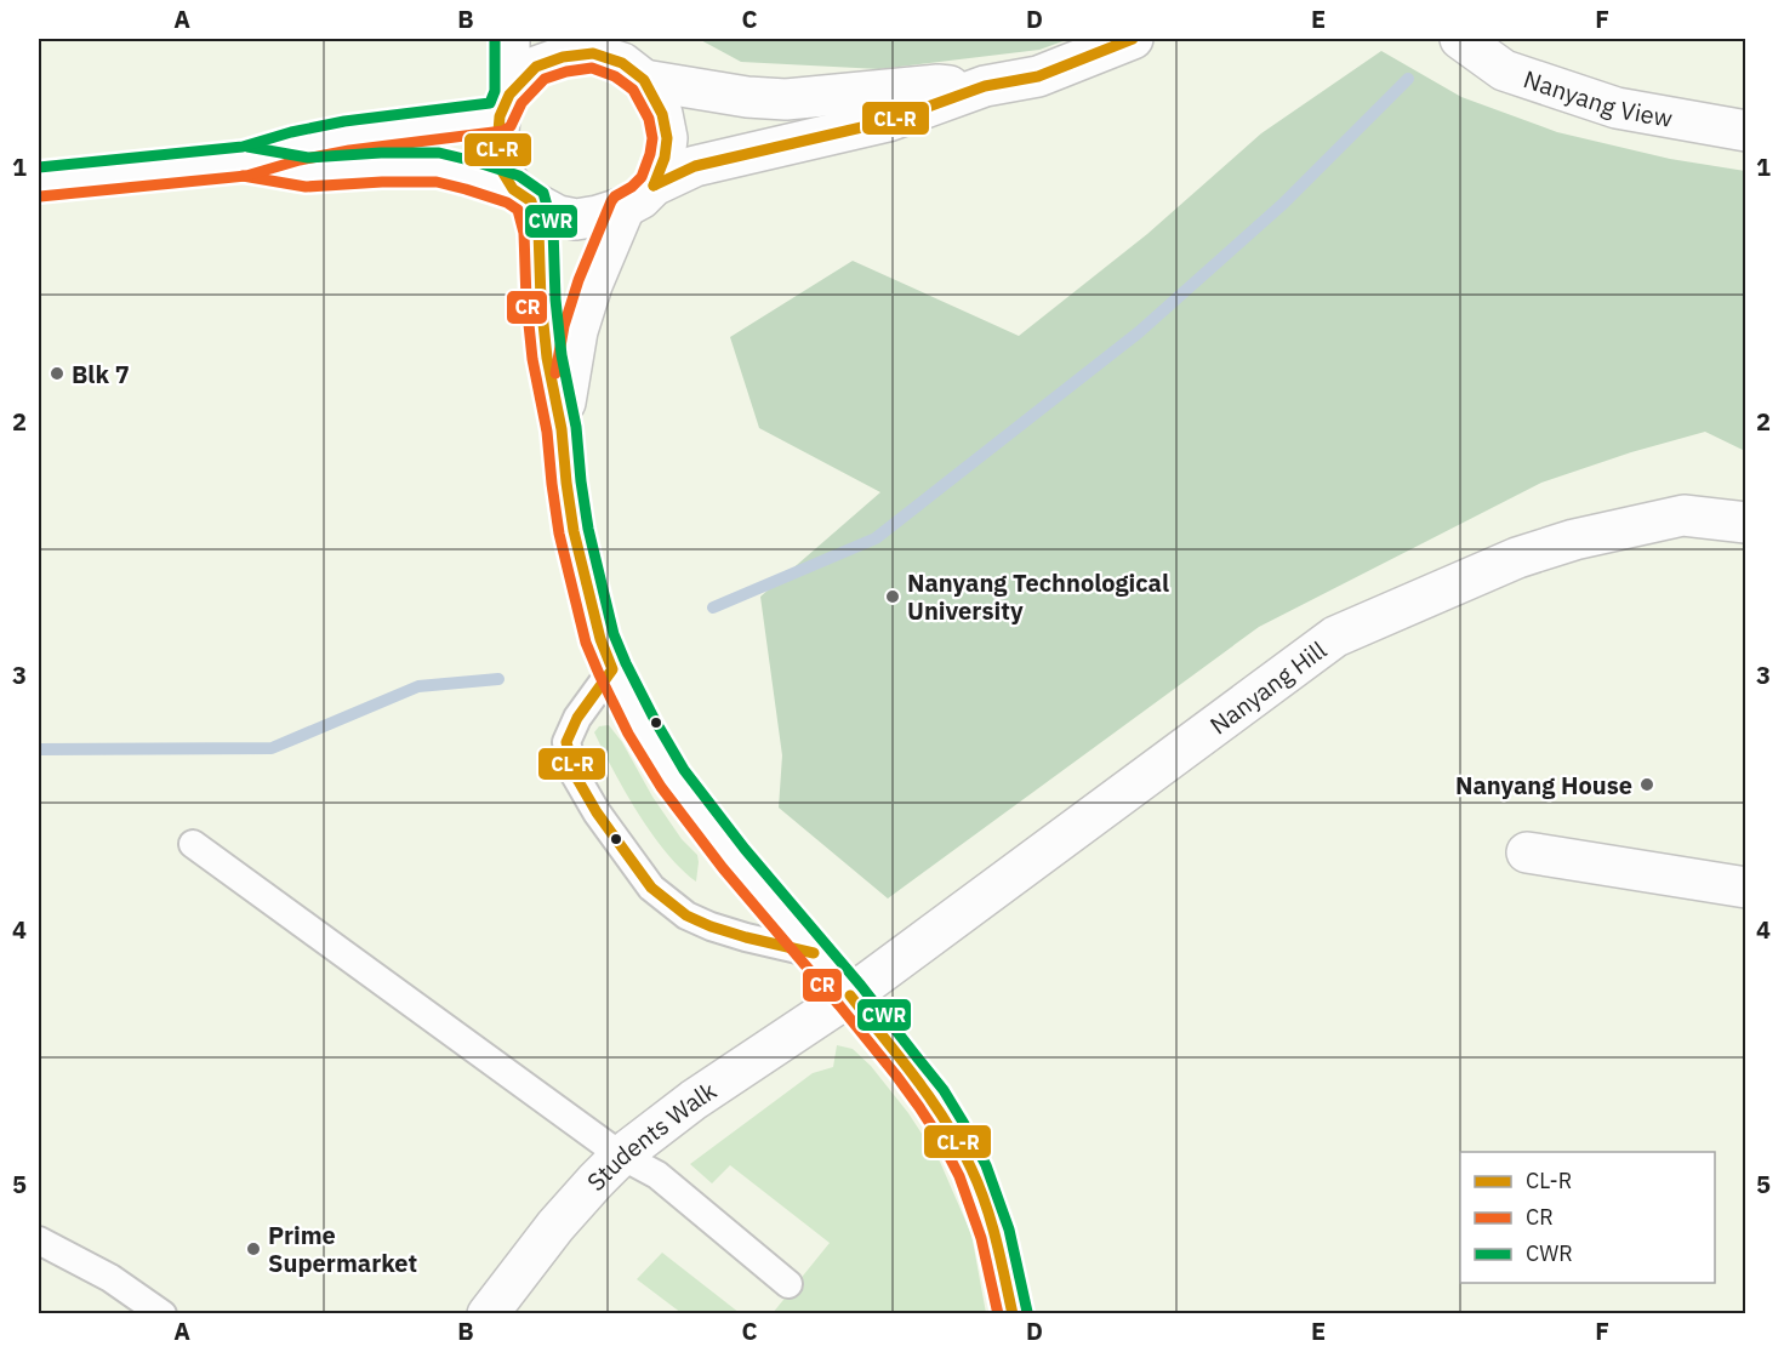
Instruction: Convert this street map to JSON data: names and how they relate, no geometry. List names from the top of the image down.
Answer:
{
  "streets": {
    "street": ["Nanyang View", "Nanyang Hill", "Students Walk"]
  },
  "crossings": [
    ["Nanyang Hill", "Students Walk"]
  ],
  "places": [
    "Blk 7",
    "Nanyang Technological University",
    "Nanyang House",
    "Prime Supermarket"
  ],
  "lines": ["transit line CL-R", "transit line CWR", "transit line CR"],
  "legend": ["CL-R", "CR", "CWR"],
  "grid": {
    "columns": [
      "A",
      "B",
      "C",
      "D",
      "E",
      "F"
    ],
    "rows": [
      "1",
      "2",
      "3",
      "4",
      "5"
    ]
  }
}
